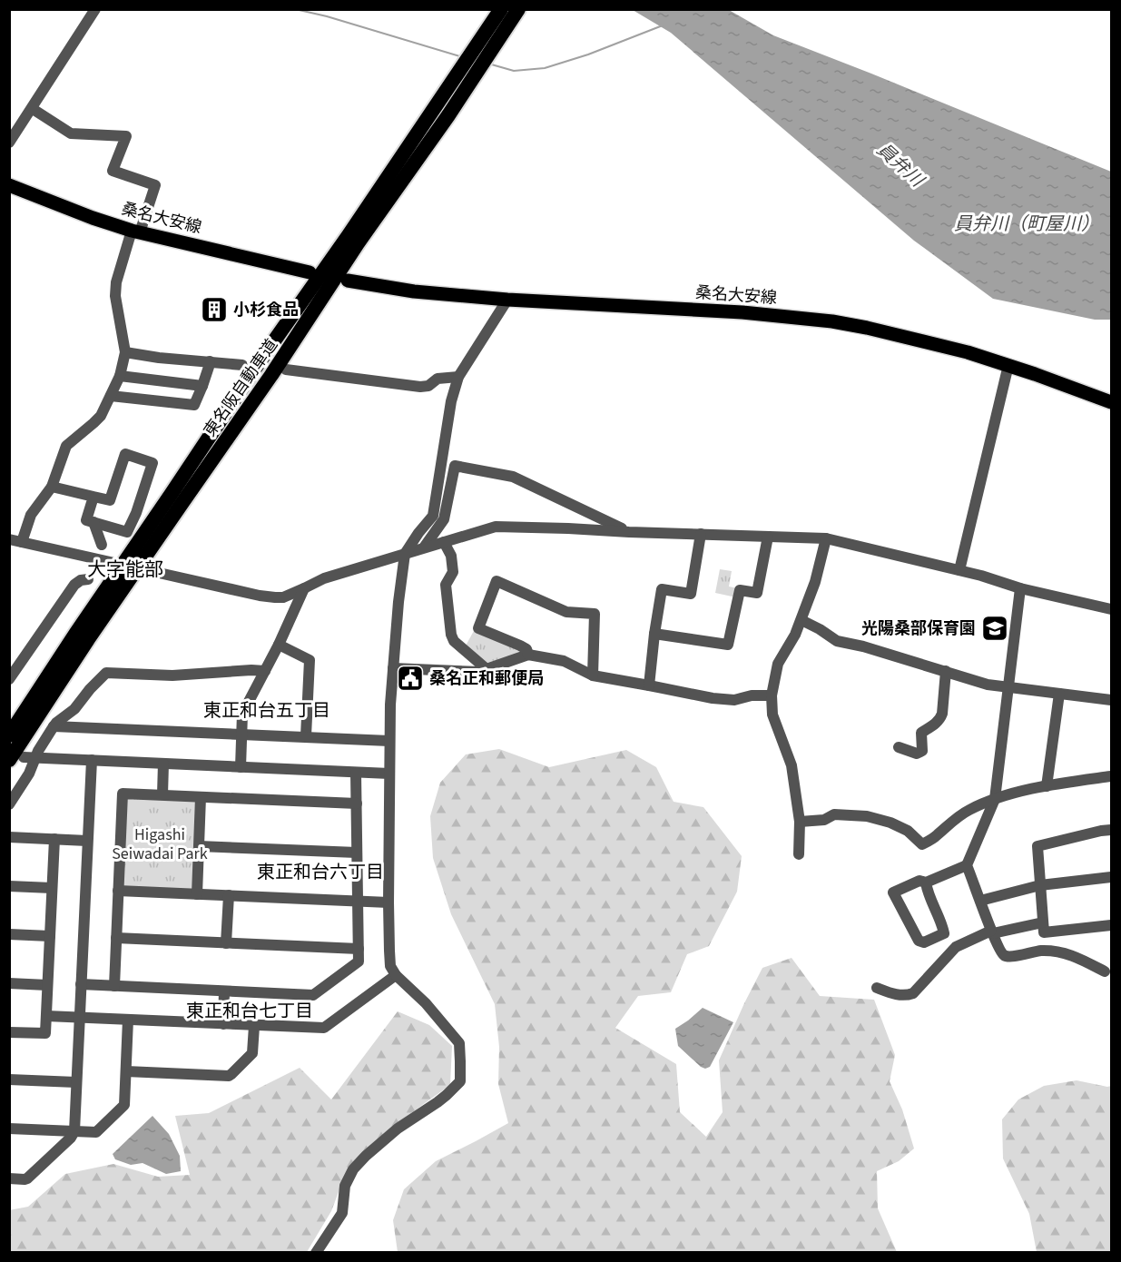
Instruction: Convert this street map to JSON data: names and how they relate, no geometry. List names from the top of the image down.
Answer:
{
  "streets": {
    "highway": ["東名阪自動車道"],
    "main road": ["桑名大安線"]
  },
  "districts": [
    "大字能部",
    "東正和台五丁目",
    "東正和台六丁目",
    "東正和台七丁目"
  ],
  "water": ["員弁川", "員弁川（町屋川）"],
  "parks": ["Higashi Seiwadai Park"],
  "places": {
    "building": ["小杉食品"],
    "school or university": ["光陽桑部保育園"],
    "public building": ["桑名正和郵便局"]
  }
}
